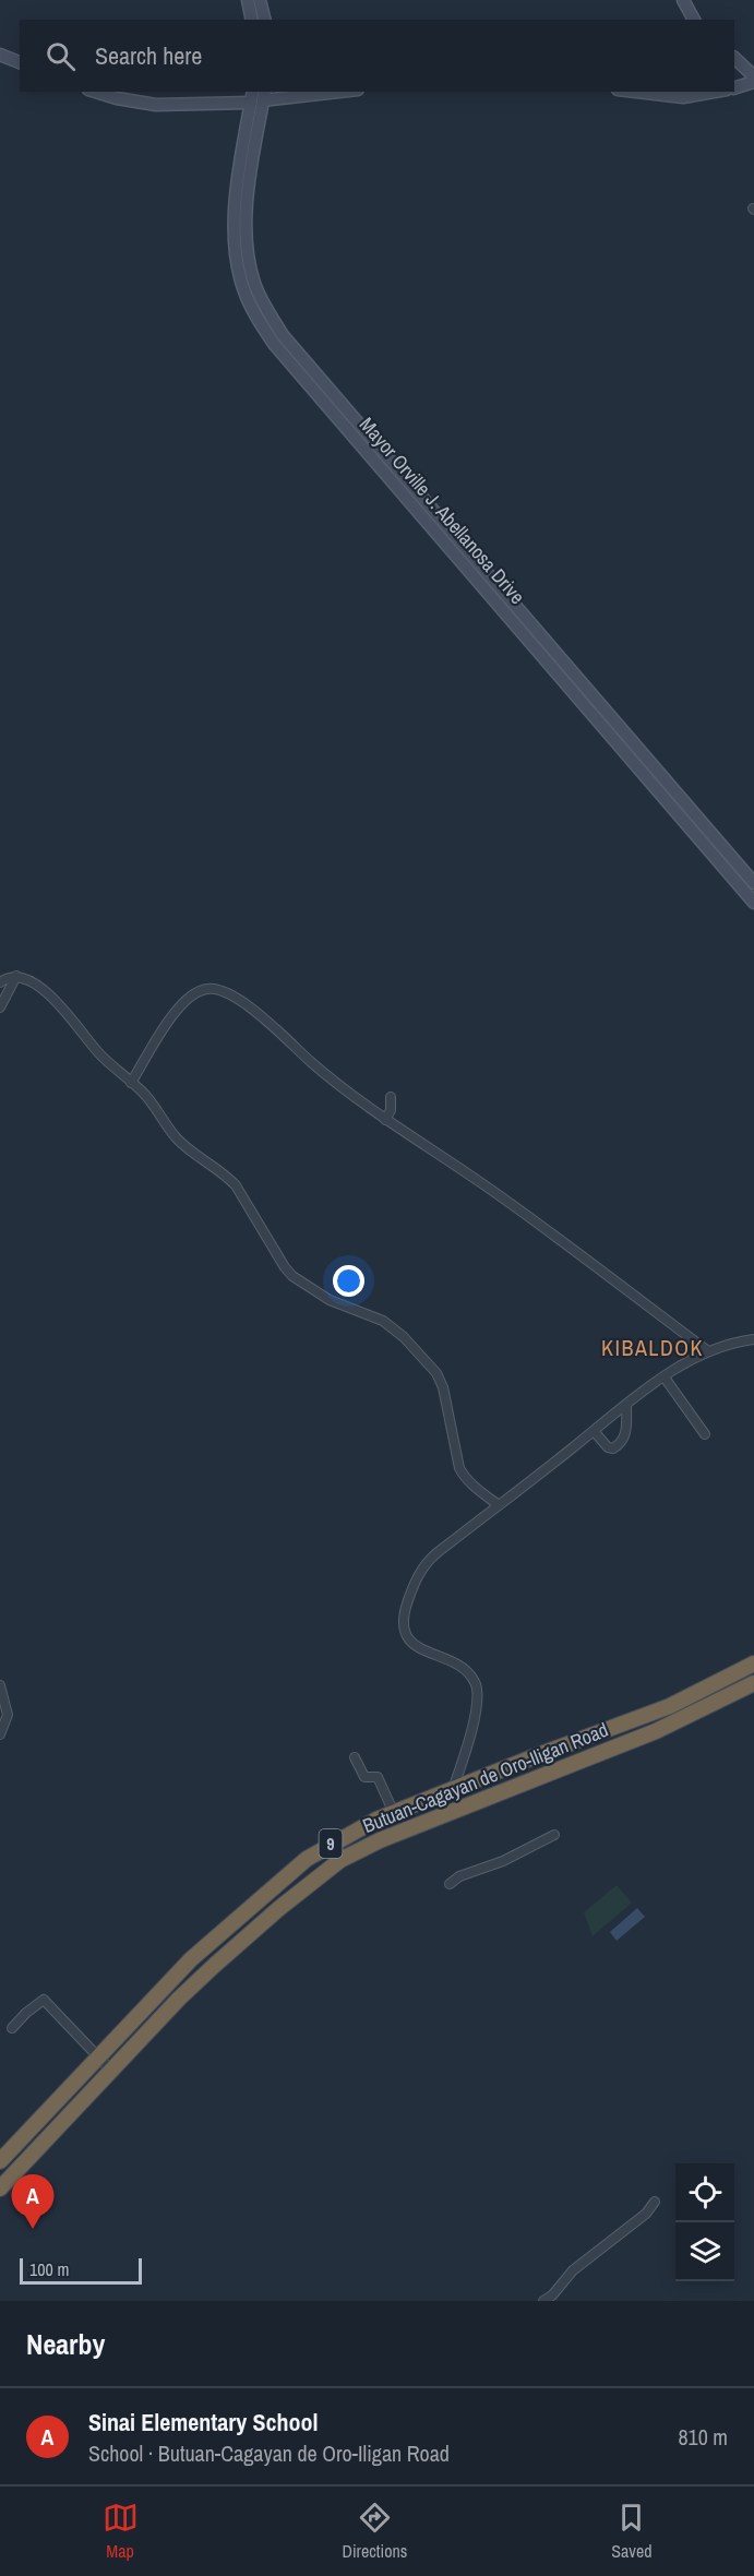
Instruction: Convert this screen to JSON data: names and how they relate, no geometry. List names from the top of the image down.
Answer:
{
  "streets": {
    "highway": ["Butuan-Cagayan de Oro-Iligan Road", "9"],
    "main road": ["Mayor Orville J. Abellanosa Drive"]
  },
  "districts": ["KIBALDOK"],
  "scale_bar": "100 m",
  "page": {
    "search": "Search here",
    "pins": "A",
    "scale": "100 m",
    "heading": "Nearby",
    "list": [
      {
        "mark": "A",
        "name": "Sinai Elementary School",
        "note": "School · Butuan-Cagayan de Oro-Iligan Road",
        "value": "810 m"
      }
    ],
    "nav": ["Map", "Directions", "Saved"]
  }
}
